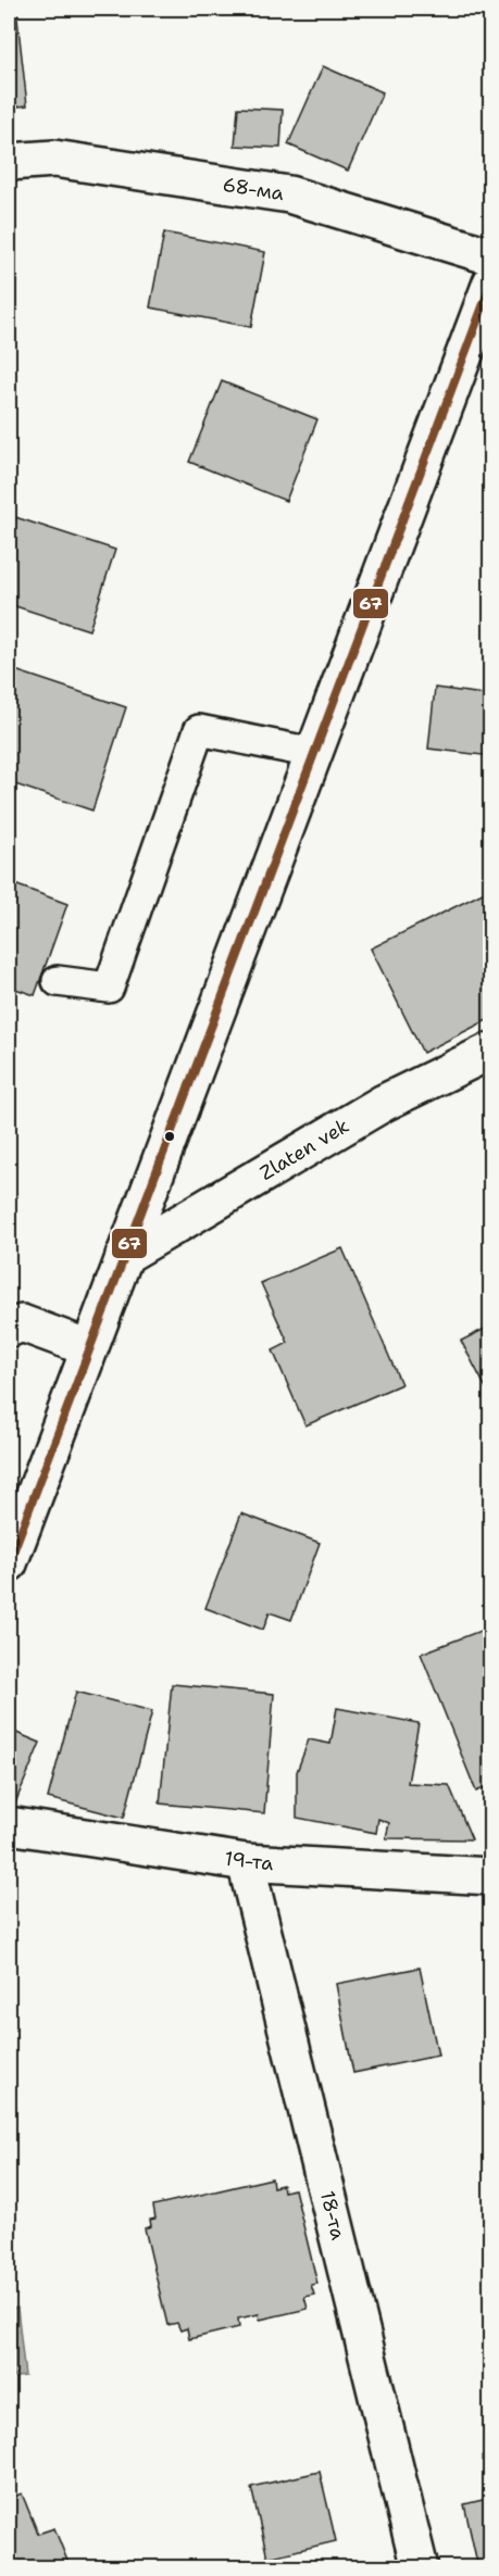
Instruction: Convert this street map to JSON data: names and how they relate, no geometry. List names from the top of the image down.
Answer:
{
  "streets": {
    "street": [
      "68-ма",
      "Zlaten vek",
      "19-та",
      "18-та"
    ]
  },
  "crossings": [
    ["19-та", "18-та"]
  ],
  "lines": ["transit line 67"]
}
